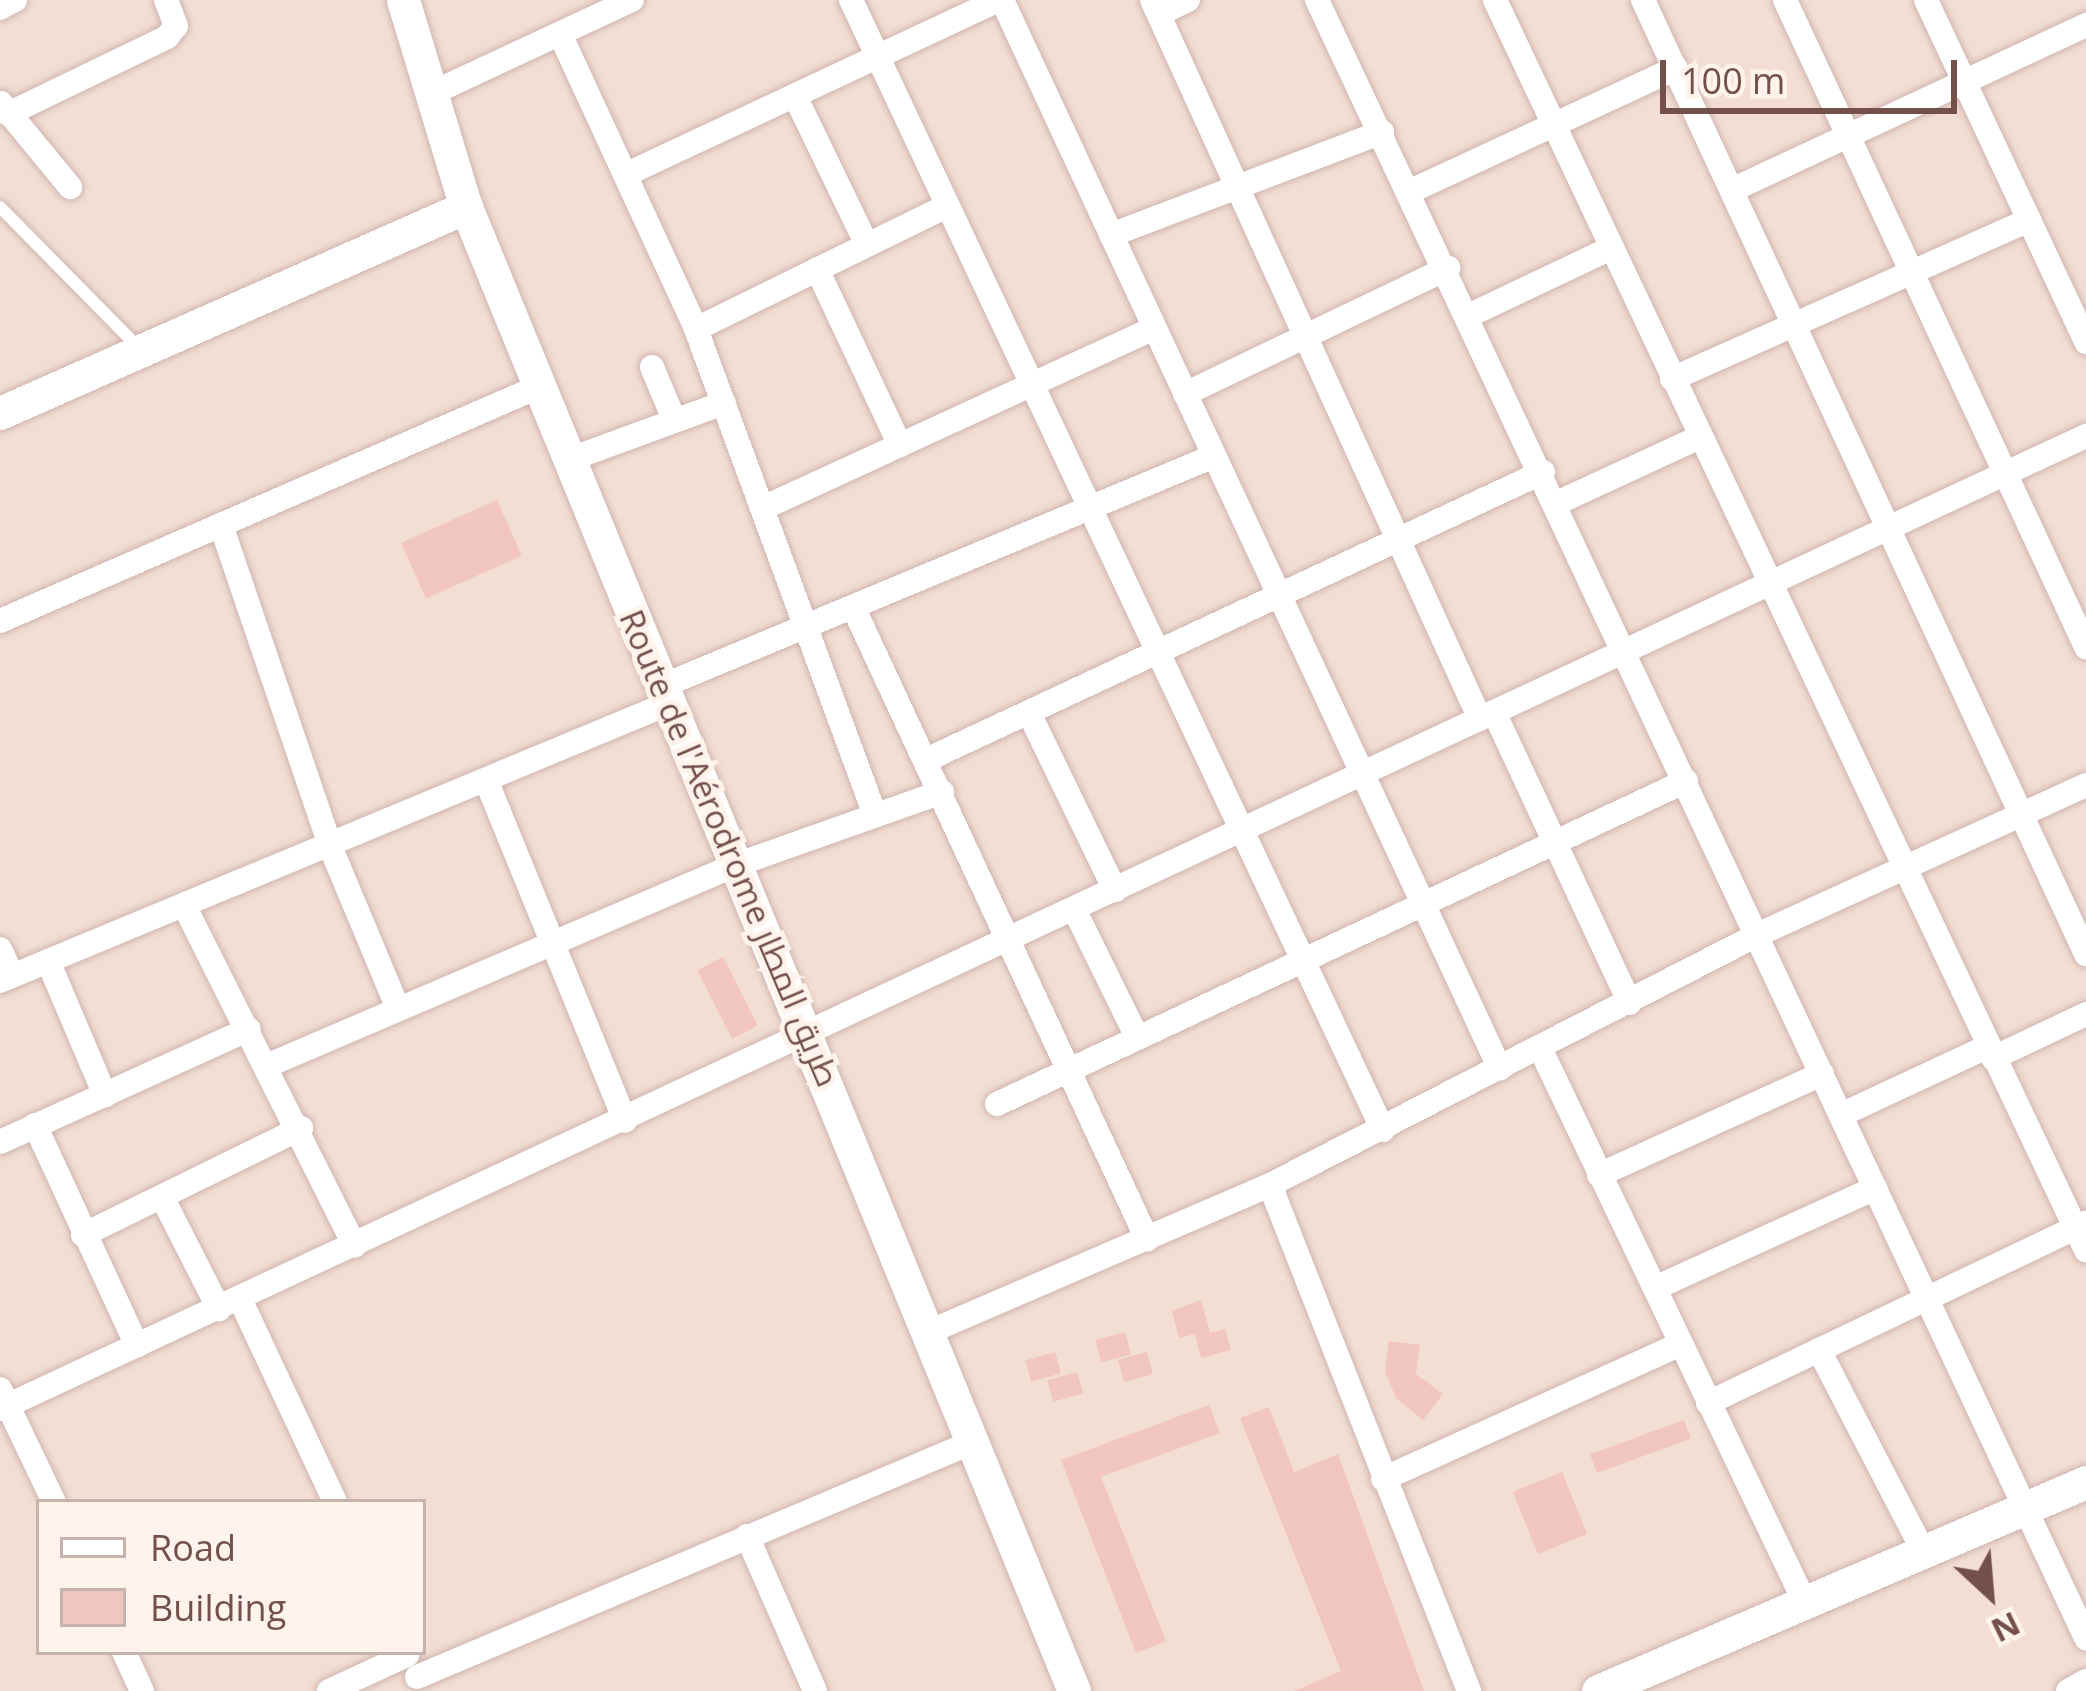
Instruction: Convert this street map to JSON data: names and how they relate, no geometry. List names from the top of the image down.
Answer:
{
  "streets": {
    "street": ["Route de l'Aérodrome طريق المطار"]
  },
  "legend": ["Road", "Building"],
  "scale_bar": "100 m",
  "north": "bottom right"
}
